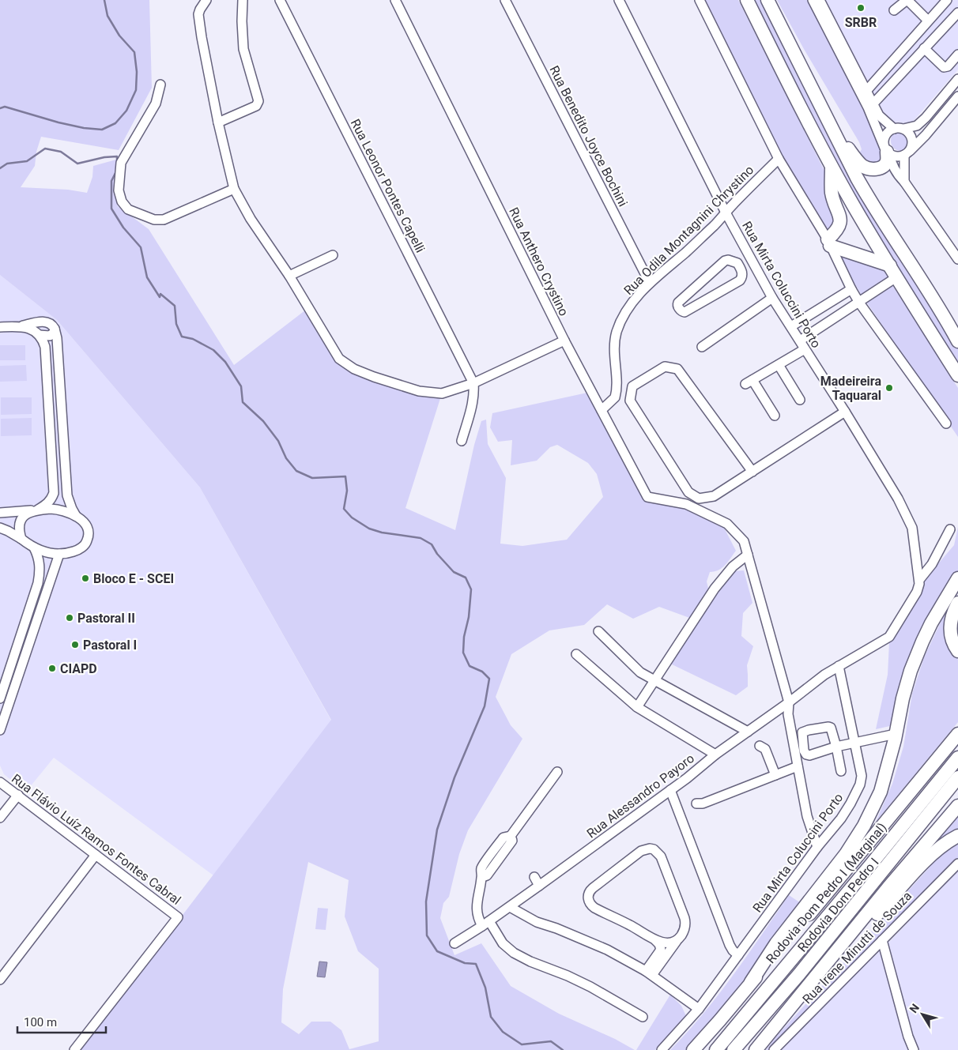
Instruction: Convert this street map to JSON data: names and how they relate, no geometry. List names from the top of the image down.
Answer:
{
  "streets": {
    "highway": ["Rodovia Dom Pedro I (Marginal)", "Rodovia Dom Pedro I"],
    "street": [
      "Rua Benedito Joyce Bochini",
      "Rua Leonor Pontes Capelli",
      "Rua Odila Montagnini Chrystino",
      "Rua Anthero Crystino",
      "Rua Mirta Coluccini Porto",
      "Rua Alessandro Payoro",
      "Rua Flávio Luíz Ramos Fontes Cabral",
      "Rua Irene Minutti de Souza"
    ]
  },
  "crossings": [
    ["Rua Benedito Joyce Bochini", "Rua Odila Montagnini Chrystino"],
    ["Rua Odila Montagnini Chrystino", "Rua Anthero Crystino"],
    ["Rua Odila Montagnini Chrystino", "Rua Mirta Coluccini Porto"],
    ["Rua Mirta Coluccini Porto", "Rua Alessandro Payoro"]
  ],
  "places": [
    "SRBR",
    "Madeireira Taquaral",
    "Bloco E - SCEI",
    "Pastoral II",
    "Pastoral I",
    "CIAPD"
  ],
  "scale_bar": "100 m",
  "north": "top left"
}
